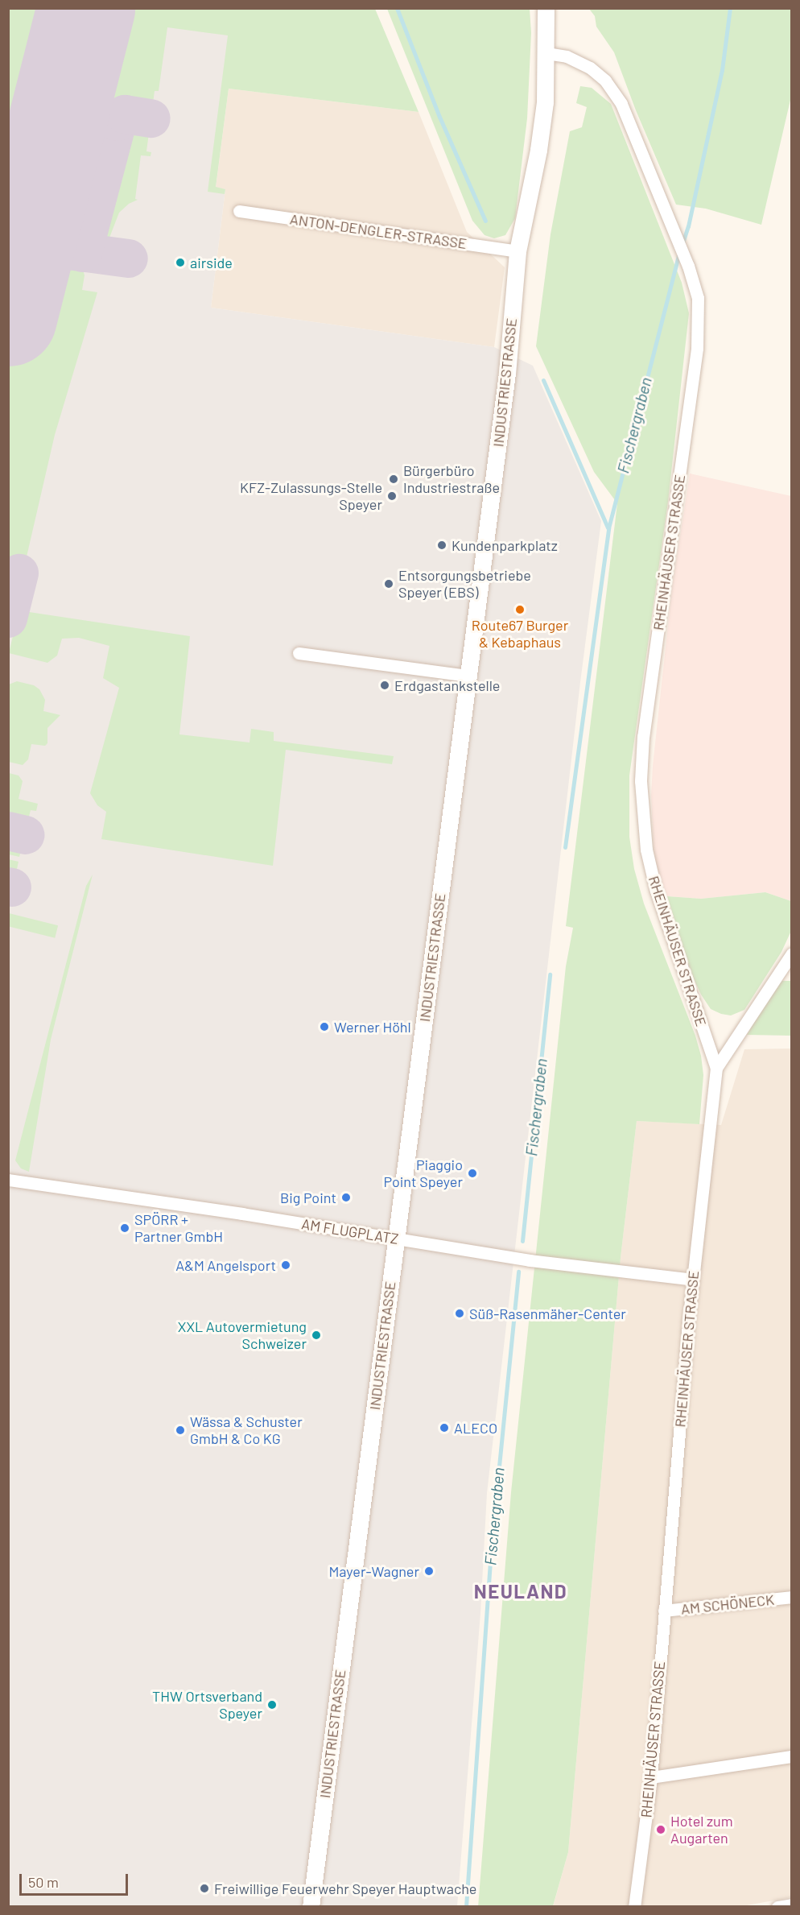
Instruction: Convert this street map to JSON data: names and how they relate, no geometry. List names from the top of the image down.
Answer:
{
  "streets": {
    "street": [
      "ANTON-DENGLER-STRASSE",
      "INDUSTRIESTRASSE",
      "RHEINHÄUSER STRASSE",
      "AM FLUGPLATZ",
      "AM SCHÖNECK"
    ]
  },
  "crossings": [
    ["ANTON-DENGLER-STRASSE", "INDUSTRIESTRASSE"],
    ["INDUSTRIESTRASSE", "RHEINHÄUSER STRASSE"],
    ["INDUSTRIESTRASSE", "AM FLUGPLATZ"],
    ["RHEINHÄUSER STRASSE", "AM FLUGPLATZ"],
    ["RHEINHÄUSER STRASSE", "AM SCHÖNECK"]
  ],
  "districts": ["NEULAND"],
  "water": ["Fischergraben"],
  "places": [
    "airside",
    "Bürgerbüro Industriestraße",
    "KFZ-Zulassungs-Stelle Speyer",
    "Kundenparkplatz",
    "Entsorgungsbetriebe Speyer (EBS)",
    "Route67 Burger & Kebaphaus",
    "Erdgastankstelle",
    "Werner Höhl",
    "Piaggio Point Speyer",
    "Big Point",
    "SPÖRR + Partner GmbH",
    "A&M Angelsport",
    "Süß-Rasenmäher-Center",
    "XXL Autovermietung Schweizer",
    "ALECO",
    "Wässa & Schuster GmbH & Co KG",
    "Mayer-Wagner",
    "THW Ortsverband Speyer",
    "Hotel zum Augarten",
    "Freiwillige Feuerwehr Speyer Hauptwache"
  ],
  "scale_bar": "50 m"
}
